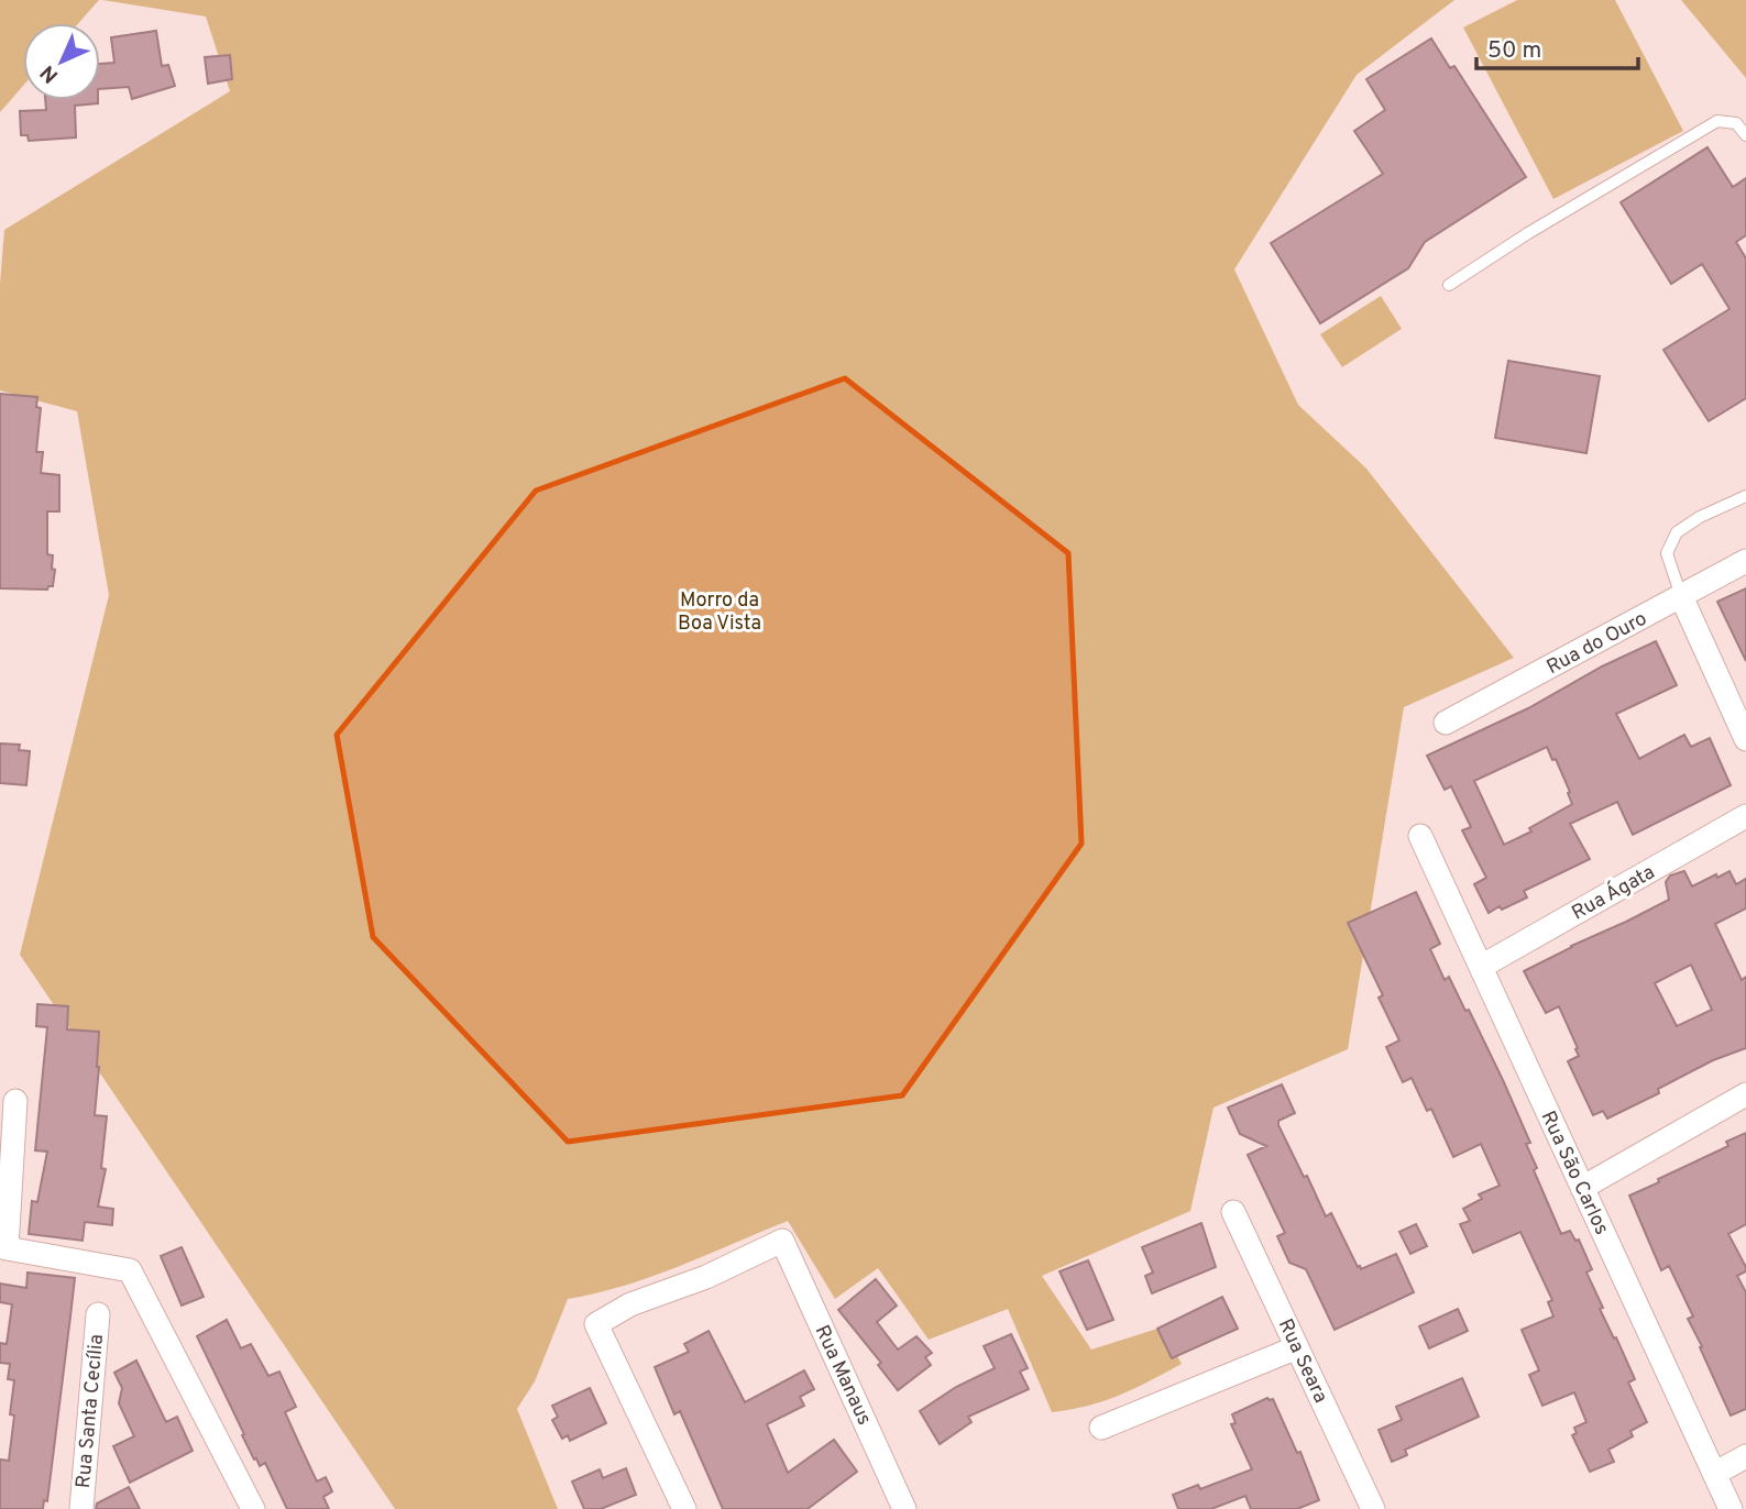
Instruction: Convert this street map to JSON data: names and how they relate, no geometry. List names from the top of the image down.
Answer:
{
  "streets": {
    "street": [
      "Rua do Ouro",
      "Rua Ágata",
      "Rua São Carlos",
      "Rua Seara",
      "Rua Manaus",
      "Rua Santa Cecília"
    ]
  },
  "crossings": [
    ["Rua Ágata", "Rua São Carlos"]
  ],
  "parks": ["Morro da Boa Vista"],
  "scale_bar": "50 m",
  "north": "bottom left"
}
